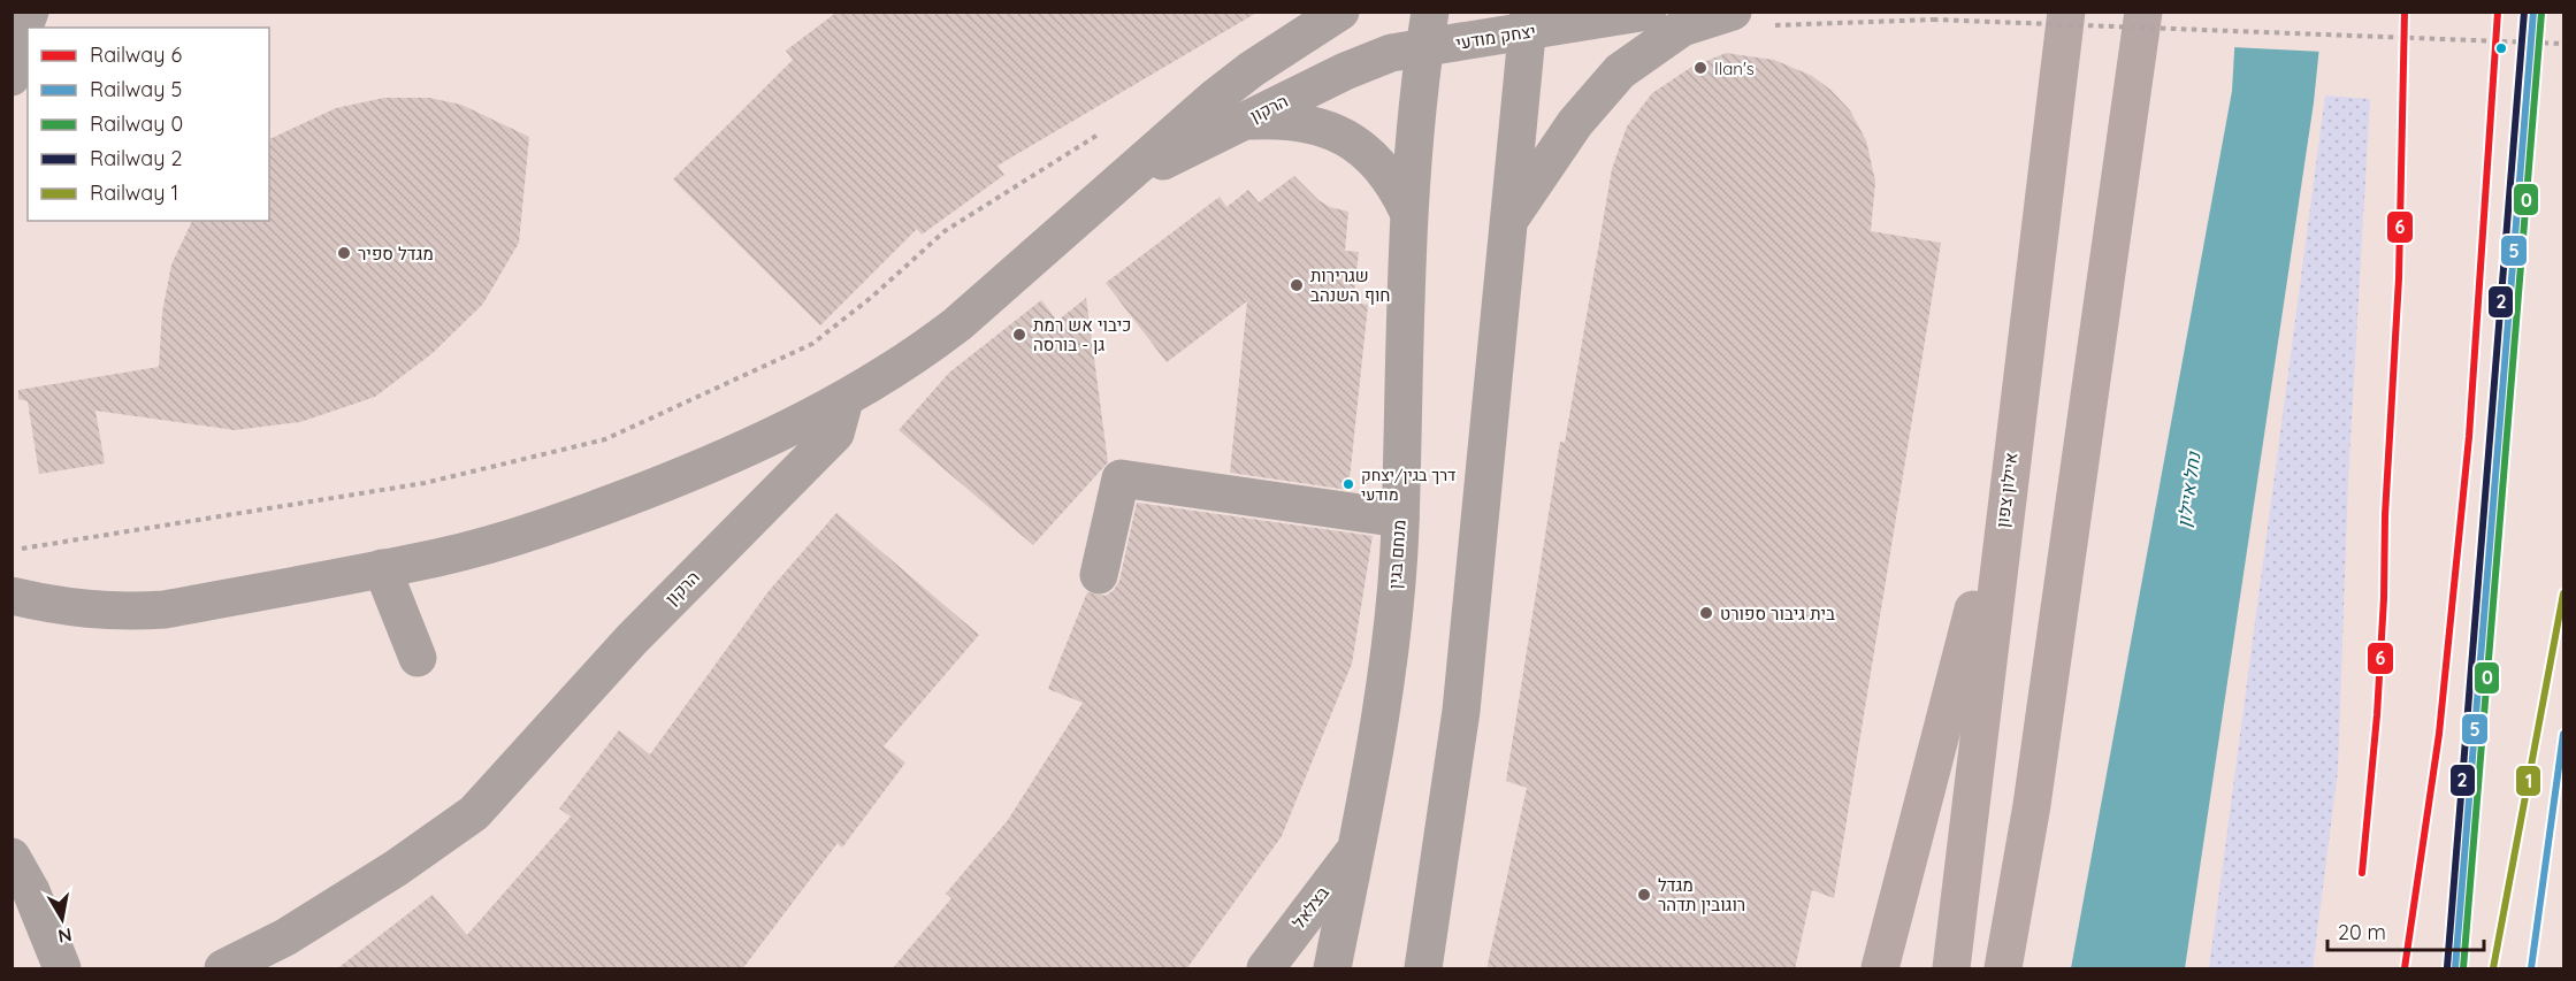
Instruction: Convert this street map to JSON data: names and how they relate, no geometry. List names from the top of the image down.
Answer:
{
  "streets": {
    "highway": ["איילון צפון"],
    "street": [
      "יצחק מודעי",
      "הרקון",
      "מנחם בגין",
      "בצלאל"
    ]
  },
  "crossings": [
    ["יצחק מודעי", "הרקון"],
    ["יצחק מודעי", "מנחם בגין"],
    ["הרקון", "מנחם בגין"],
    ["מנחם בגין", "בצלאל"]
  ],
  "water": ["נחל איילון"],
  "places": [
    "Ilan's",
    "מגדל ספיר",
    "שגרירות חוף השנהב",
    "כיבוי אש רמת גן - בורסה",
    "דרך בגין/יצחק מודעי",
    "בית גיבור ספורט",
    "מגדל רוגובין תדהר"
  ],
  "lines": [
    "rail line 6",
    "rail line 5",
    "rail line 2",
    "rail line 0",
    "rail line 1"
  ],
  "legend": [
    "Railway 6",
    "Railway 5",
    "Railway 0",
    "Railway 2",
    "Railway 1"
  ],
  "scale_bar": "20 m",
  "north": "bottom"
}
